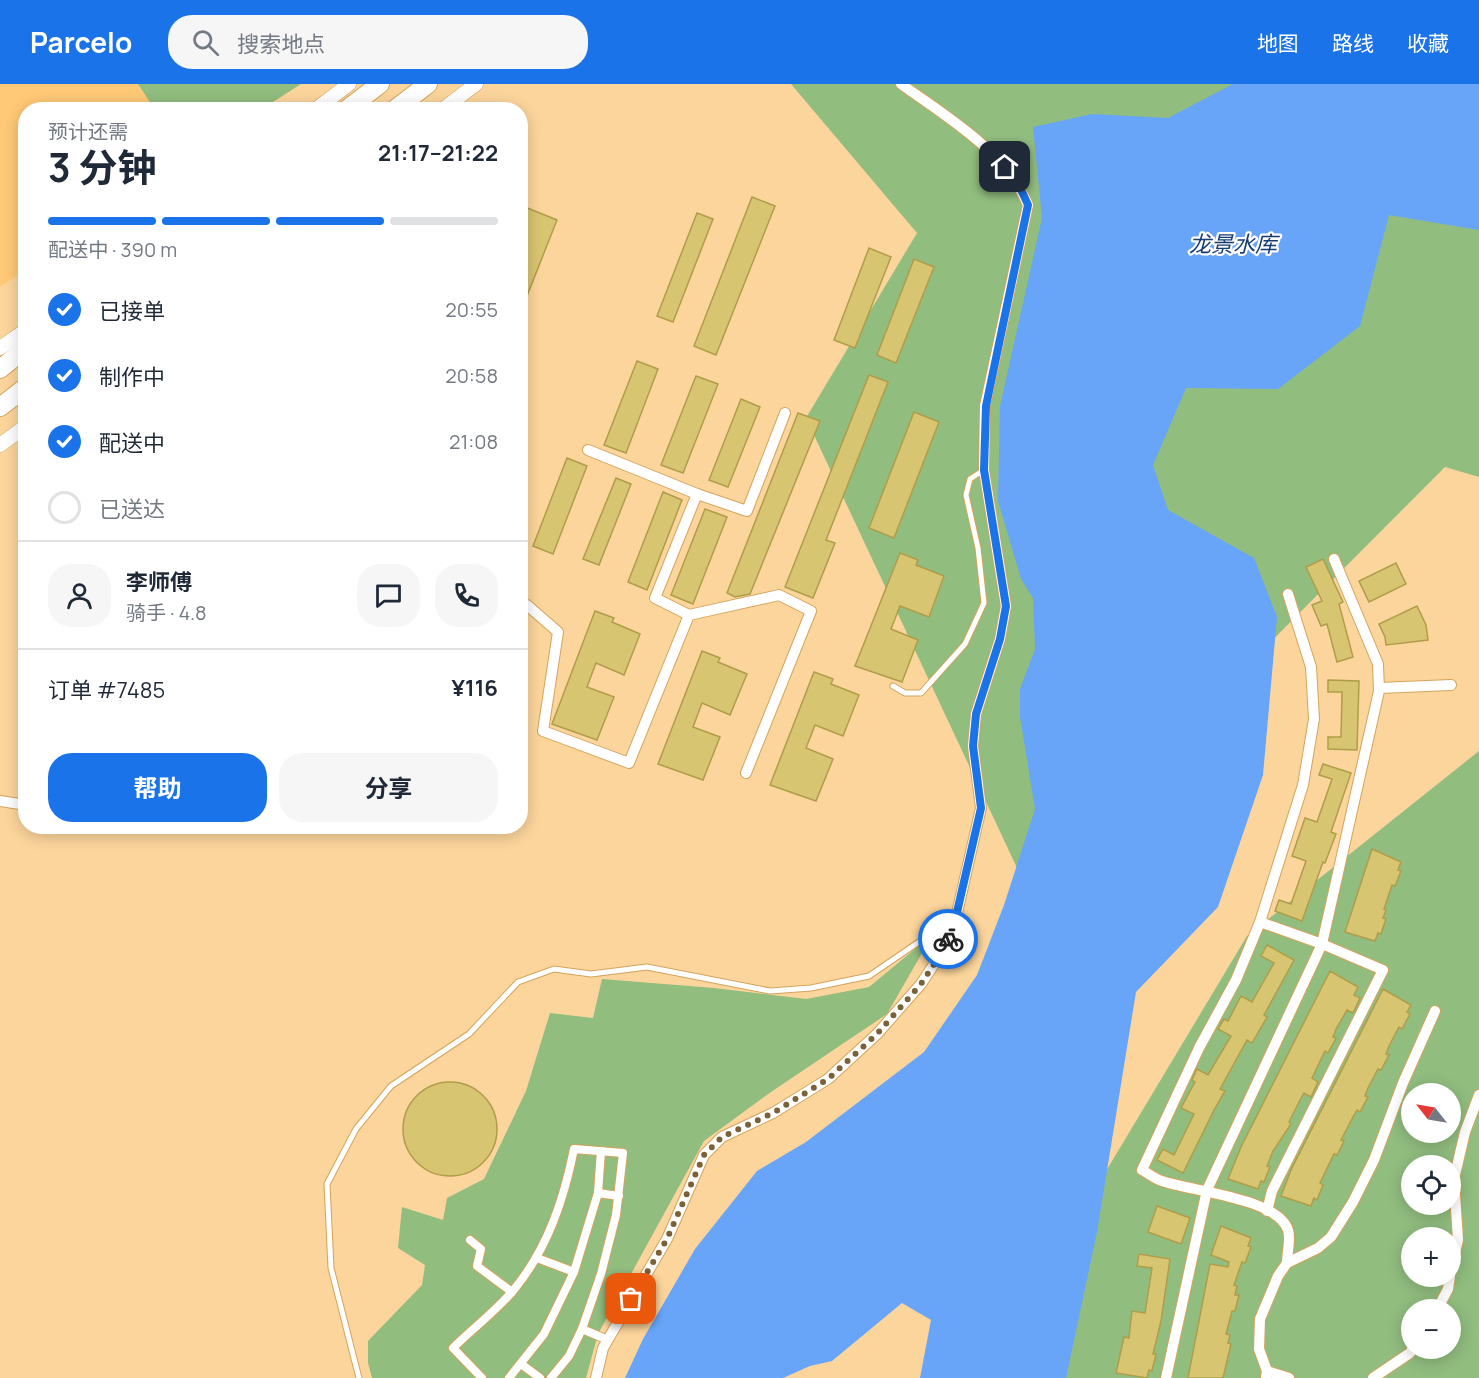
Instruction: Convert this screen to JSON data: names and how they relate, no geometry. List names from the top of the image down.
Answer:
{
  "water": ["龙景水库"],
  "north": "top left",
  "page": {
    "header": "Parcelo",
    "search": "搜索地点",
    "nav": ["地图", "路线", "收藏"],
    "heading": ["3 分钟", "预计还需", "21:17–21:22"],
    "panel": [
      "李师傅",
      "骑手 · 4.8",
      "订单 #7485",
      "¥116"
    ],
    "bar": "配送中 · 390 m",
    "list": [
      ["已接单", "20:55"],
      ["制作中", "20:58"],
      ["配送中", "21:08"],
      "已送达"
    ],
    "buttons": ["帮助", "分享"],
    "map_buttons": ["+", "−"]
  }
}
